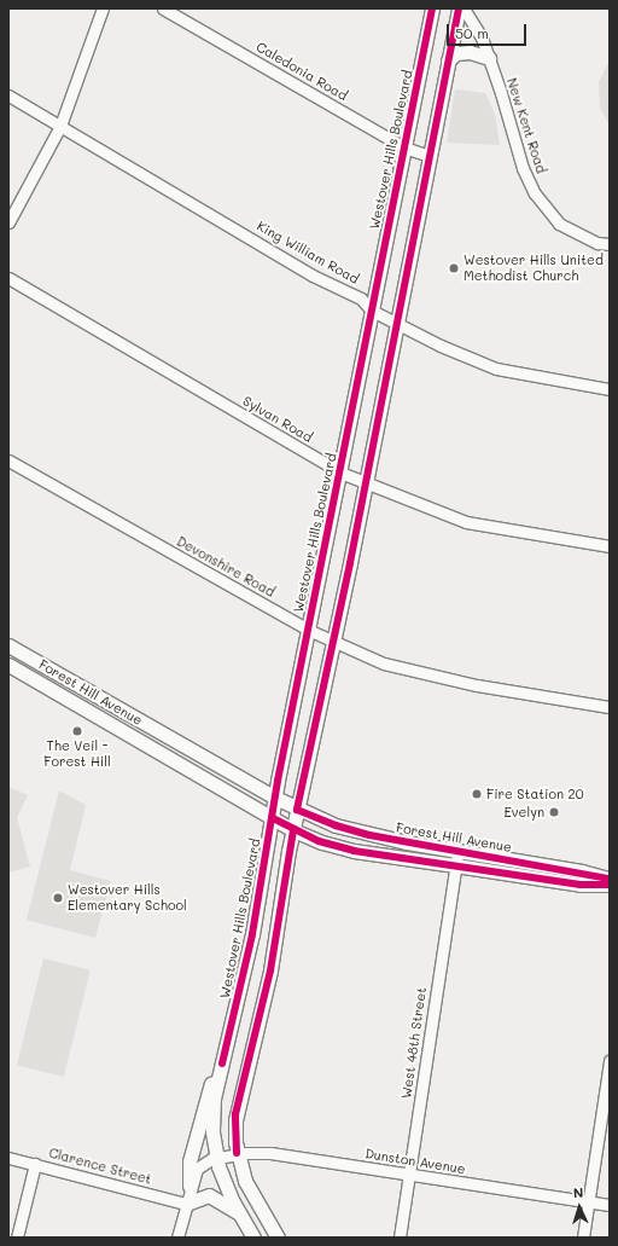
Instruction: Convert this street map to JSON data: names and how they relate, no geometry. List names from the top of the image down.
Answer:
{
  "streets": {
    "main road": ["Westover Hills Boulevard", "Forest Hill Avenue"],
    "street": [
      "Caledonia Road",
      "New Kent Road",
      "King William Road",
      "Sylvan Road",
      "Devonshire Road",
      "West 48th Street",
      "Dunston Avenue",
      "Clarence Street"
    ]
  },
  "crossings": [
    ["Caledonia Road", "Westover Hills Boulevard"],
    ["Westover Hills Boulevard", "King William Road"],
    ["Westover Hills Boulevard", "Sylvan Road"],
    ["Westover Hills Boulevard", "Devonshire Road"],
    ["Westover Hills Boulevard", "Forest Hill Avenue"],
    ["Westover Hills Boulevard", "Dunston Avenue"],
    ["Forest Hill Avenue", "West 48th Street"],
    ["West 48th Street", "Dunston Avenue"]
  ],
  "places": [
    "Westover Hills United Methodist Church",
    "The Veil - Forest Hill",
    "Fire Station 20",
    "Evelyn",
    "Westover Hills Elementary School"
  ],
  "scale_bar": "50 m",
  "north": "top"
}
